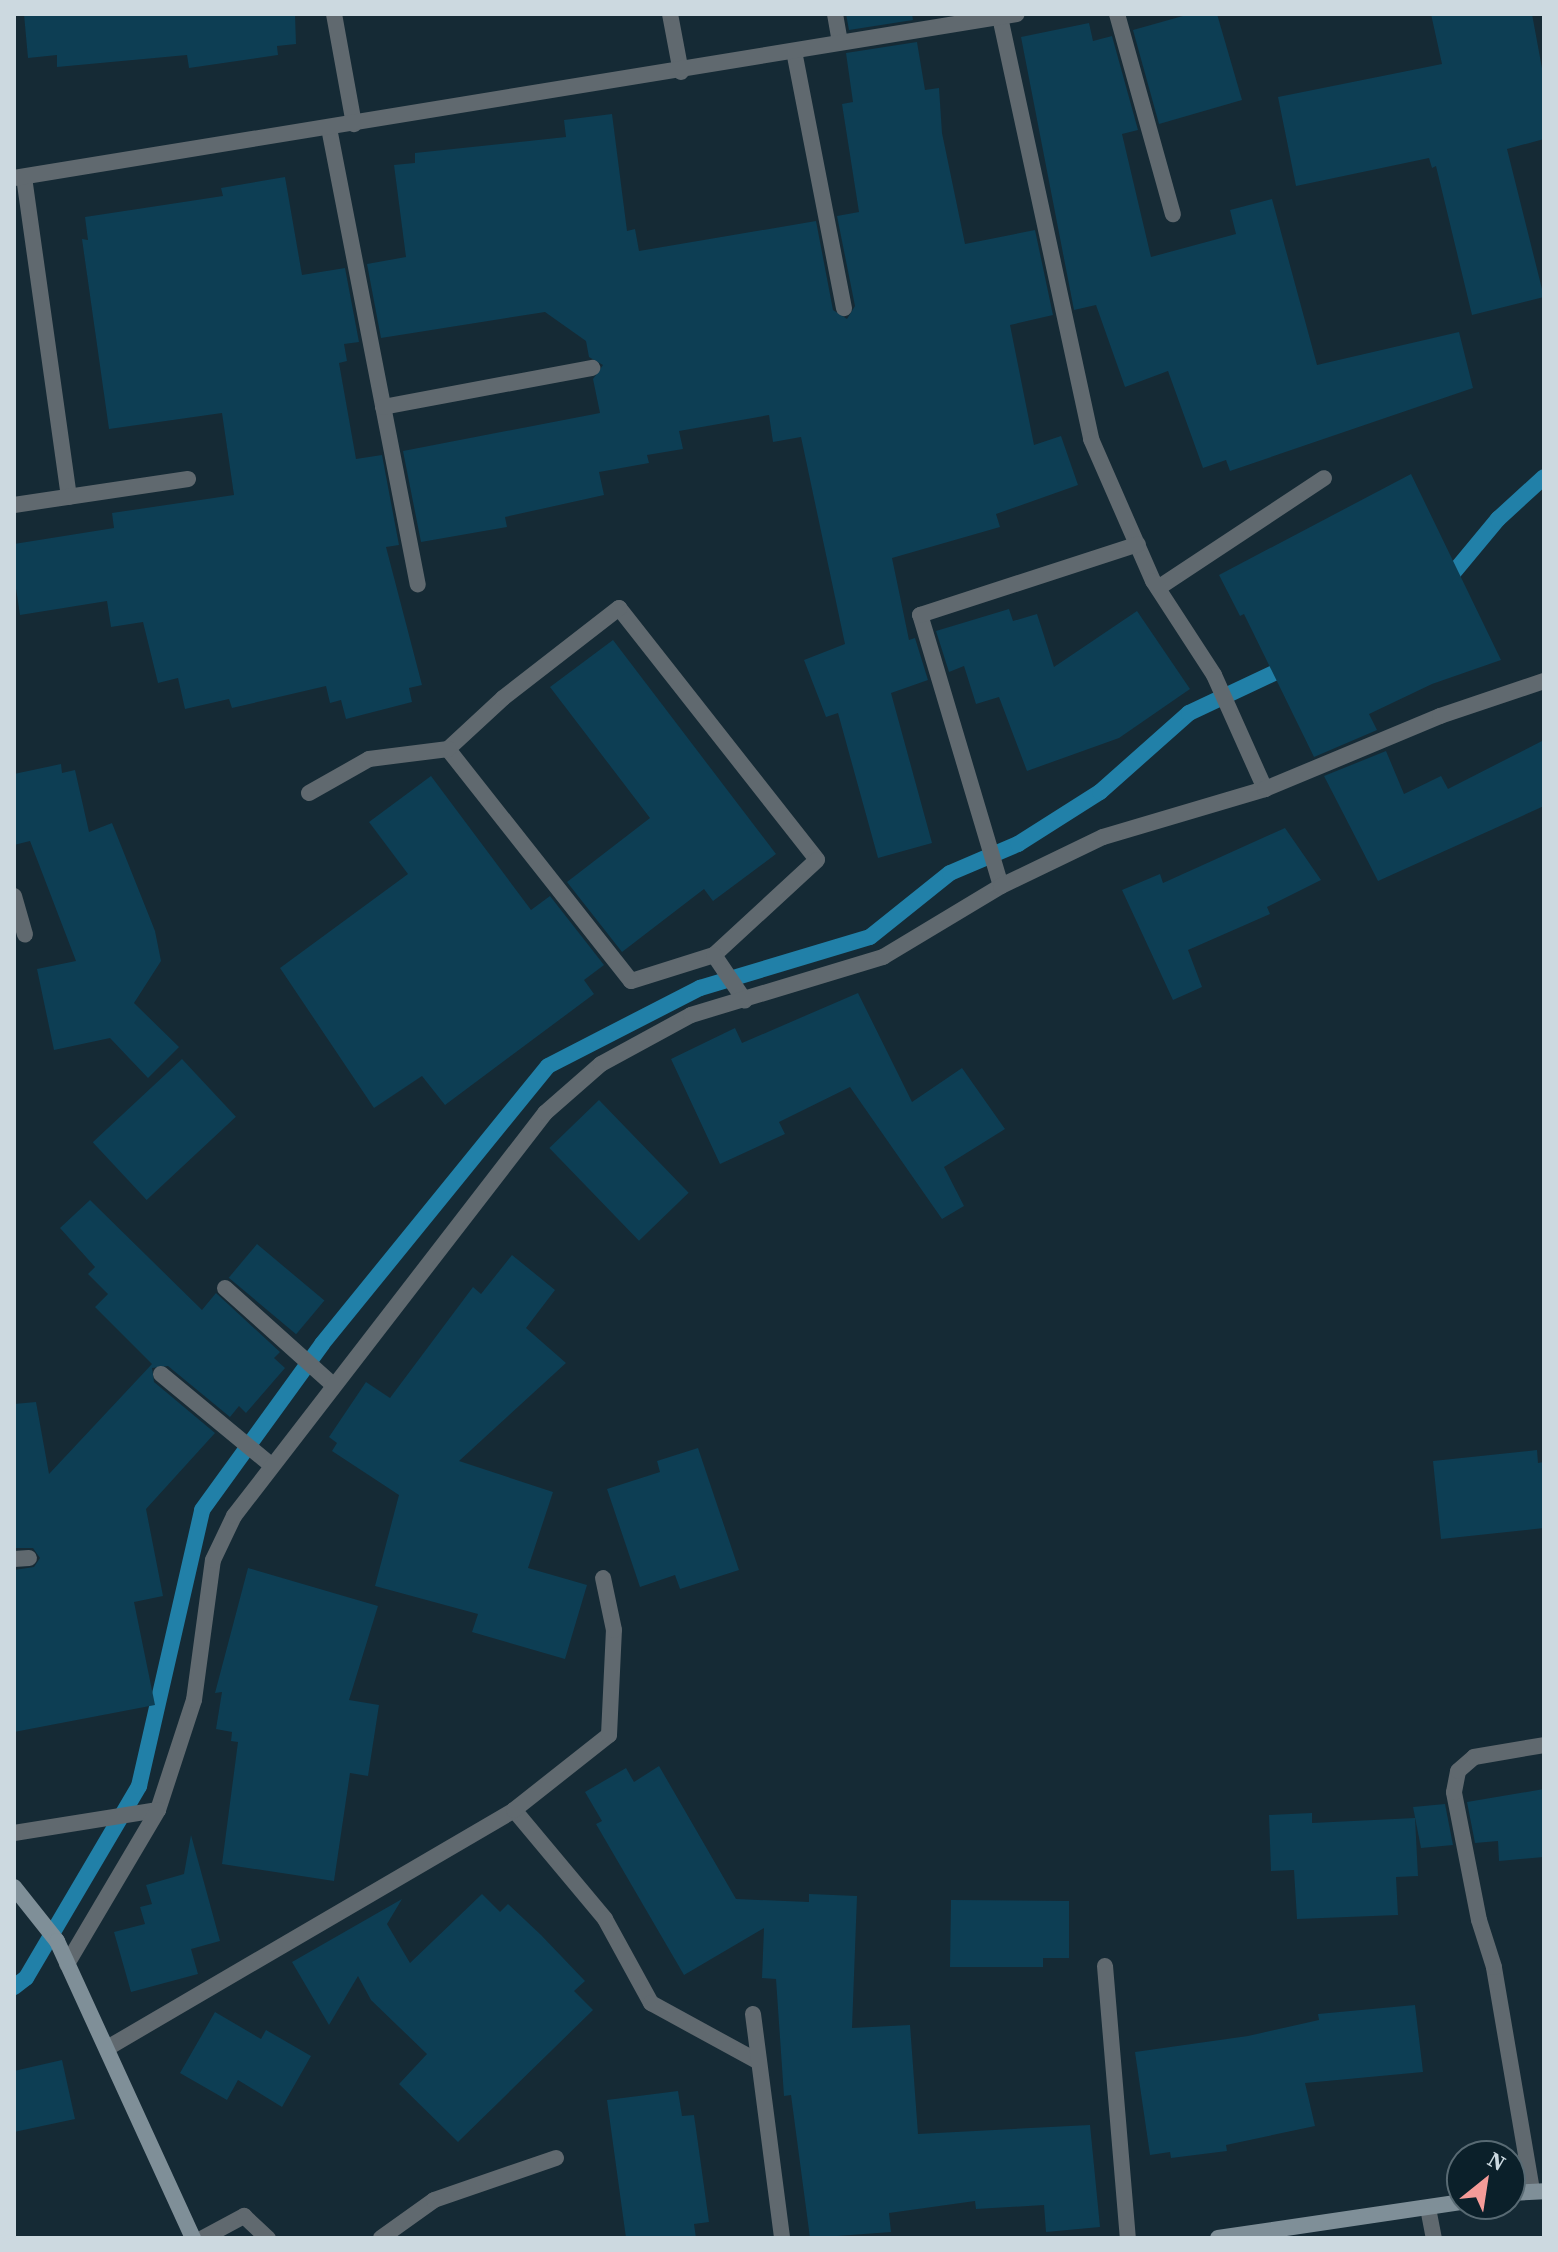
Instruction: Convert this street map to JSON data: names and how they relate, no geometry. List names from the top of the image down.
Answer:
{
  "north": "top right"
}
